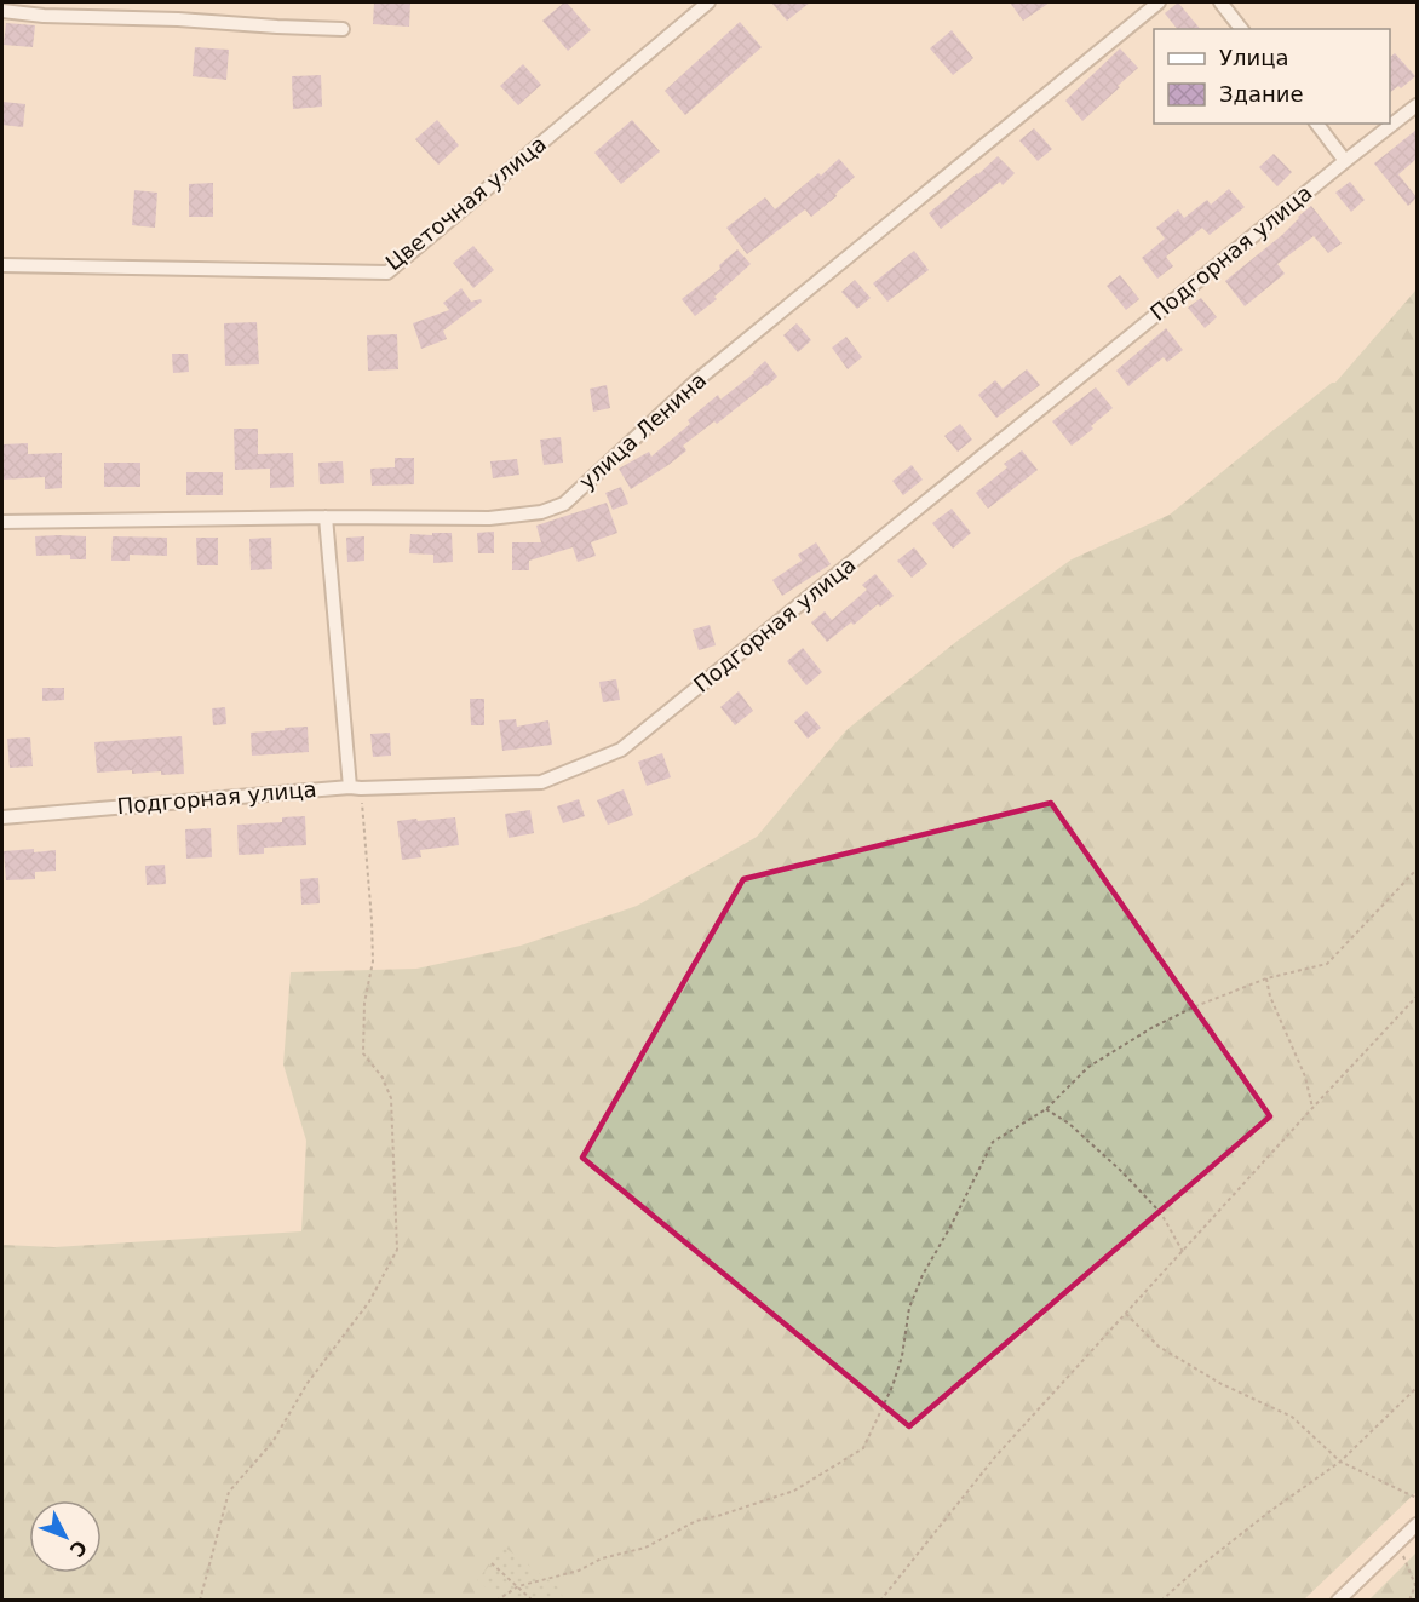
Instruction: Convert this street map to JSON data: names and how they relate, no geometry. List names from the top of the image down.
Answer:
{
  "streets": {
    "street": ["Цветочная улица", "Подгорная улица", "улица Ленина"]
  },
  "legend": ["Улица", "Здание"],
  "north": "bottom right"
}
